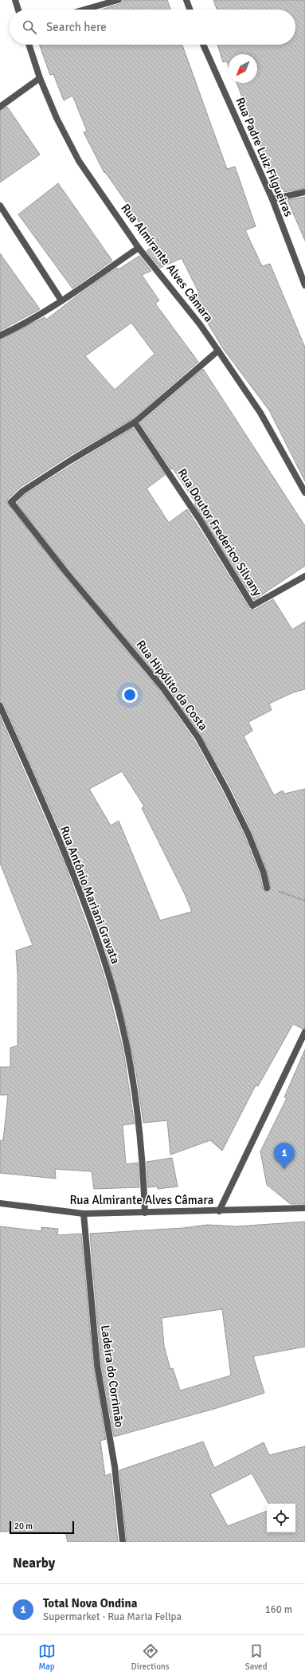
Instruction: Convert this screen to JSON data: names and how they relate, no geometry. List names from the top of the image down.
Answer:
{
  "streets": {
    "street": [
      "Rua Padre Luiz Filgueiras",
      "Rua Almirante Alves Câmara",
      "Rua Doutor Frederico Silvany",
      "Rua Hipólito da Costa",
      "Rua Antônio Mariani Gravata",
      "Ladeira do Corrimão"
    ]
  },
  "crossings": [
    ["Rua Almirante Alves Câmara", "Rua Antônio Mariani Gravata"],
    ["Rua Almirante Alves Câmara", "Ladeira do Corrimão"],
    ["Rua Doutor Frederico Silvany", "Rua Hipólito da Costa"]
  ],
  "scale_bar": "20 m",
  "north": "bottom left",
  "page": {
    "search": "Search here",
    "pins": "1",
    "scale": "20 m",
    "heading": "Nearby",
    "list": [
      {
        "mark": "1",
        "name": "Total Nova Ondina",
        "note": "Supermarket · Rua Maria Felipa",
        "value": "160 m"
      }
    ],
    "nav": ["Map", "Directions", "Saved"]
  }
}
